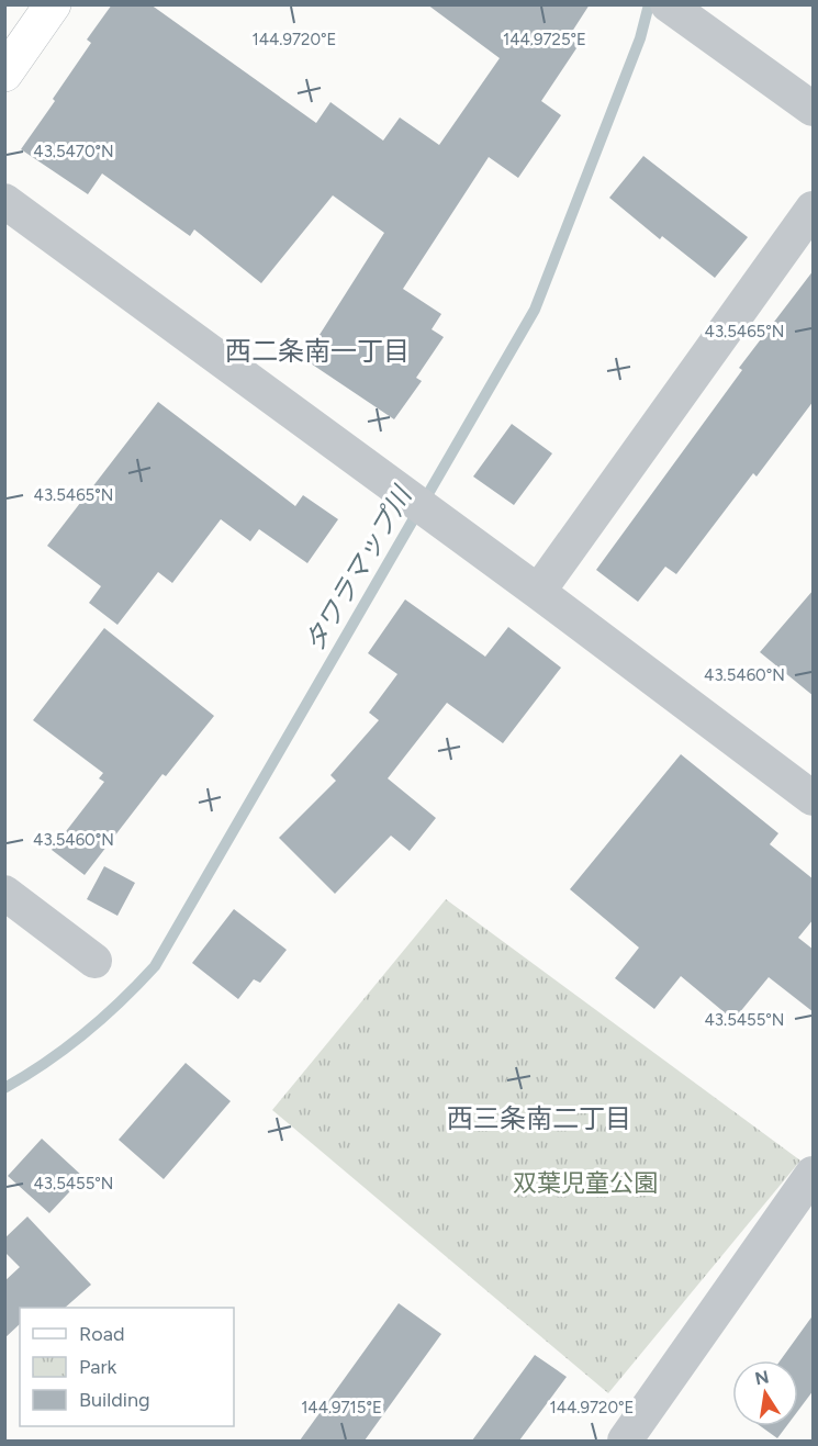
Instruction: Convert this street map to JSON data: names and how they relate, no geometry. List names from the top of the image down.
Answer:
{
  "districts": ["西二条南一丁目", "西三条南二丁目"],
  "water": ["タワラマップ川"],
  "parks": ["双葉児童公園"],
  "legend": ["Road", "Park", "Building"],
  "north": "top",
  "coordinates": [
    "144.9720°E",
    "144.9725°E",
    "43.5470°N",
    "43.5465°N",
    "43.5460°N",
    "43.5455°N",
    "144.9715°E"
  ]
}
